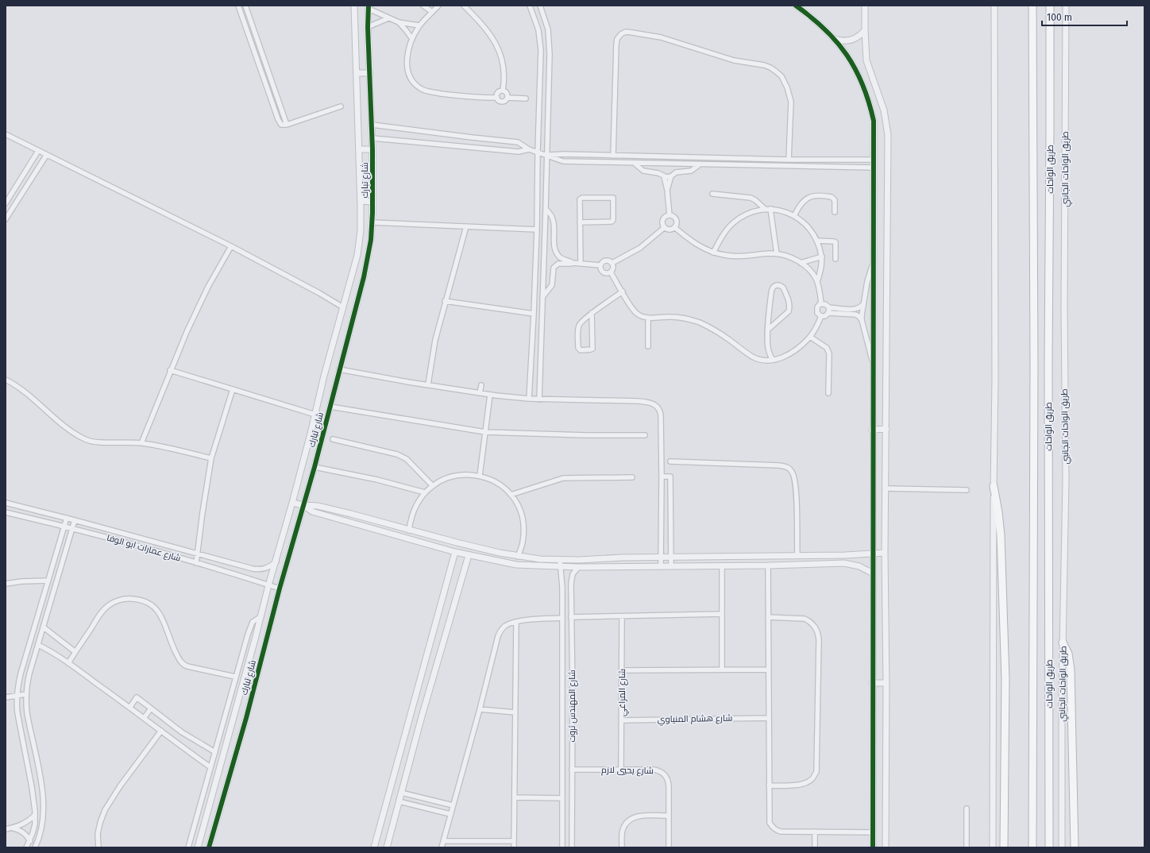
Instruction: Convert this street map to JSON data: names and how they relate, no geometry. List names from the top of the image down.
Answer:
{
  "streets": {
    "highway": ["طريق الواحات"],
    "street": [
      "طريق الواحات الجانبي",
      "شارع تبارك",
      "شارع عمارات ابو الوفا",
      "شارع المراغي",
      "شارع المهندس ثروت",
      "شارع هشام المنياوي",
      "شارع يحيي لازم"
    ]
  },
  "crossings": [
    ["شارع تبارك", "شارع عمارات ابو الوفا"],
    ["شارع المراغي", "شارع هشام المنياوي"],
    ["شارع المراغي", "شارع يحيي لازم"],
    ["شارع المهندس ثروت", "شارع يحيي لازم"]
  ],
  "scale_bar": "100 m"
}
